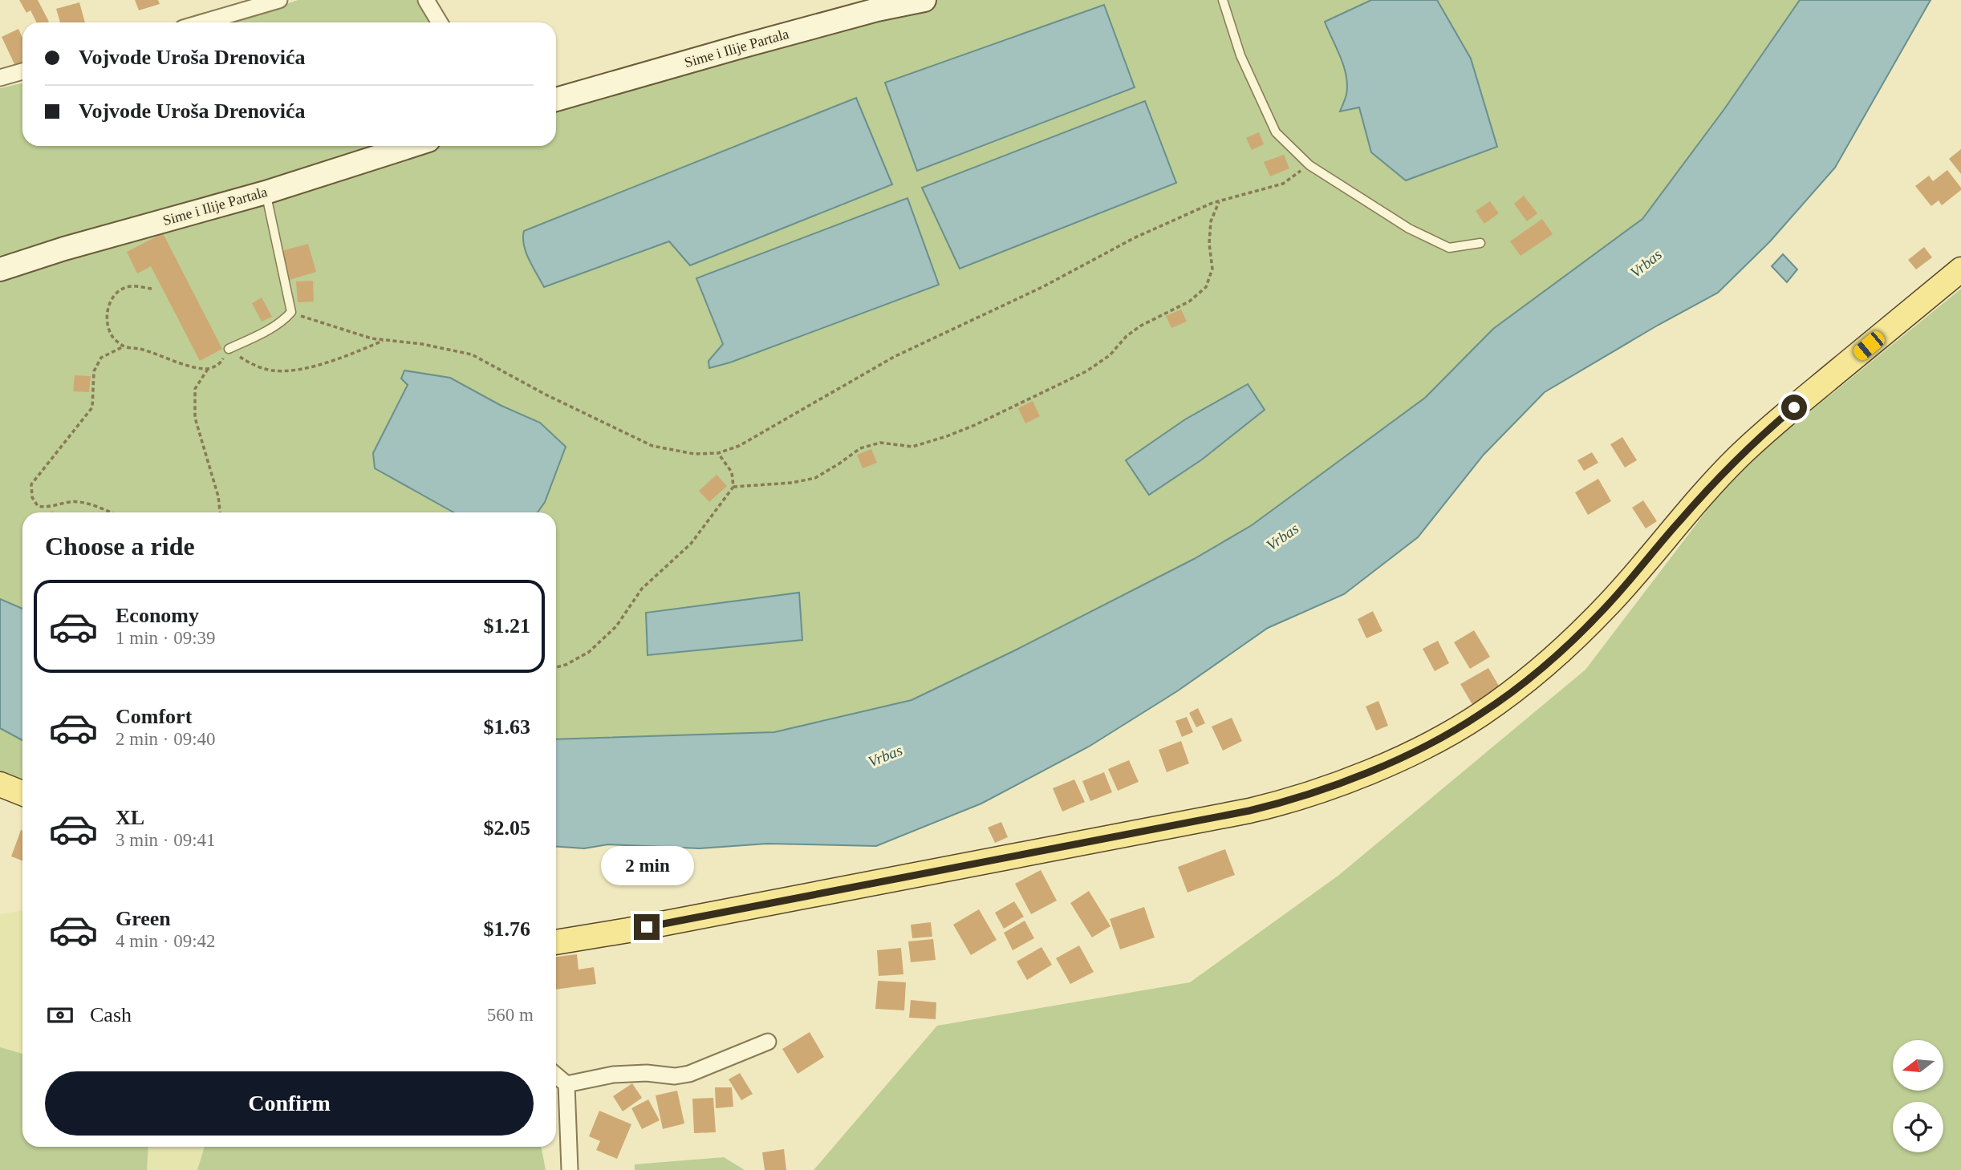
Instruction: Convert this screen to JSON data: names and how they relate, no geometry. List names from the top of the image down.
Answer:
{
  "streets": {
    "street": ["Sime i Ilije Partala"]
  },
  "water": ["Vrbas"],
  "north": "left",
  "page": {
    "banner": ["Vojvode Uroša Drenovića", "Vojvode Uroša Drenovića"],
    "heading": "Choose a ride",
    "list": [
      {
        "name": "Economy",
        "note": "1 min · 09:39",
        "value": "$1.21"
      },
      {
        "name": "Comfort",
        "note": "2 min · 09:40",
        "value": "$1.63"
      },
      {
        "name": "XL",
        "note": "3 min · 09:41",
        "value": "$2.05"
      },
      {
        "name": "Green",
        "note": "4 min · 09:42",
        "value": "$1.76"
      }
    ],
    "bubble": "2 min",
    "pay": ["Cash", "560 m"],
    "buttons": "Confirm"
  }
}
